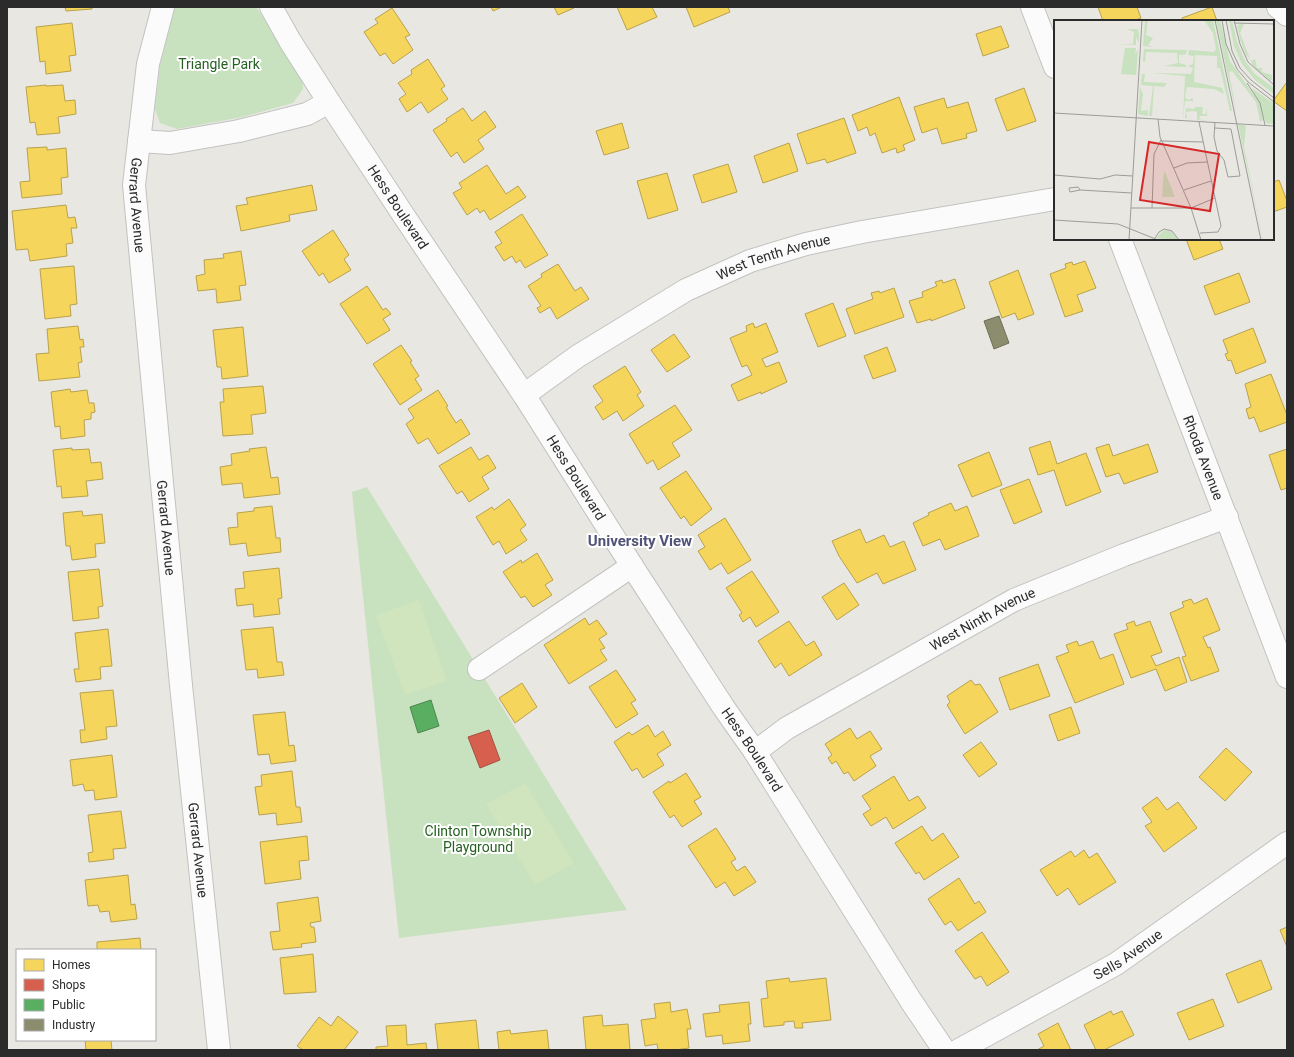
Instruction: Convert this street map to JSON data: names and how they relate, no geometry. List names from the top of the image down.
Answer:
{
  "streets": {
    "street": [
      "Gerrard Avenue",
      "Hess Boulevard",
      "West Tenth Avenue",
      "Rhoda Avenue",
      "West Ninth Avenue",
      "Sells Avenue"
    ]
  },
  "crossings": [
    ["Hess Boulevard", "West Tenth Avenue"],
    ["Hess Boulevard", "West Ninth Avenue"],
    ["Rhoda Avenue", "West Ninth Avenue"]
  ],
  "districts": ["University View"],
  "parks": ["Triangle Park", "Clinton Township Playground"],
  "legend": [
    "Homes",
    "Shops",
    "Public",
    "Industry"
  ]
}
